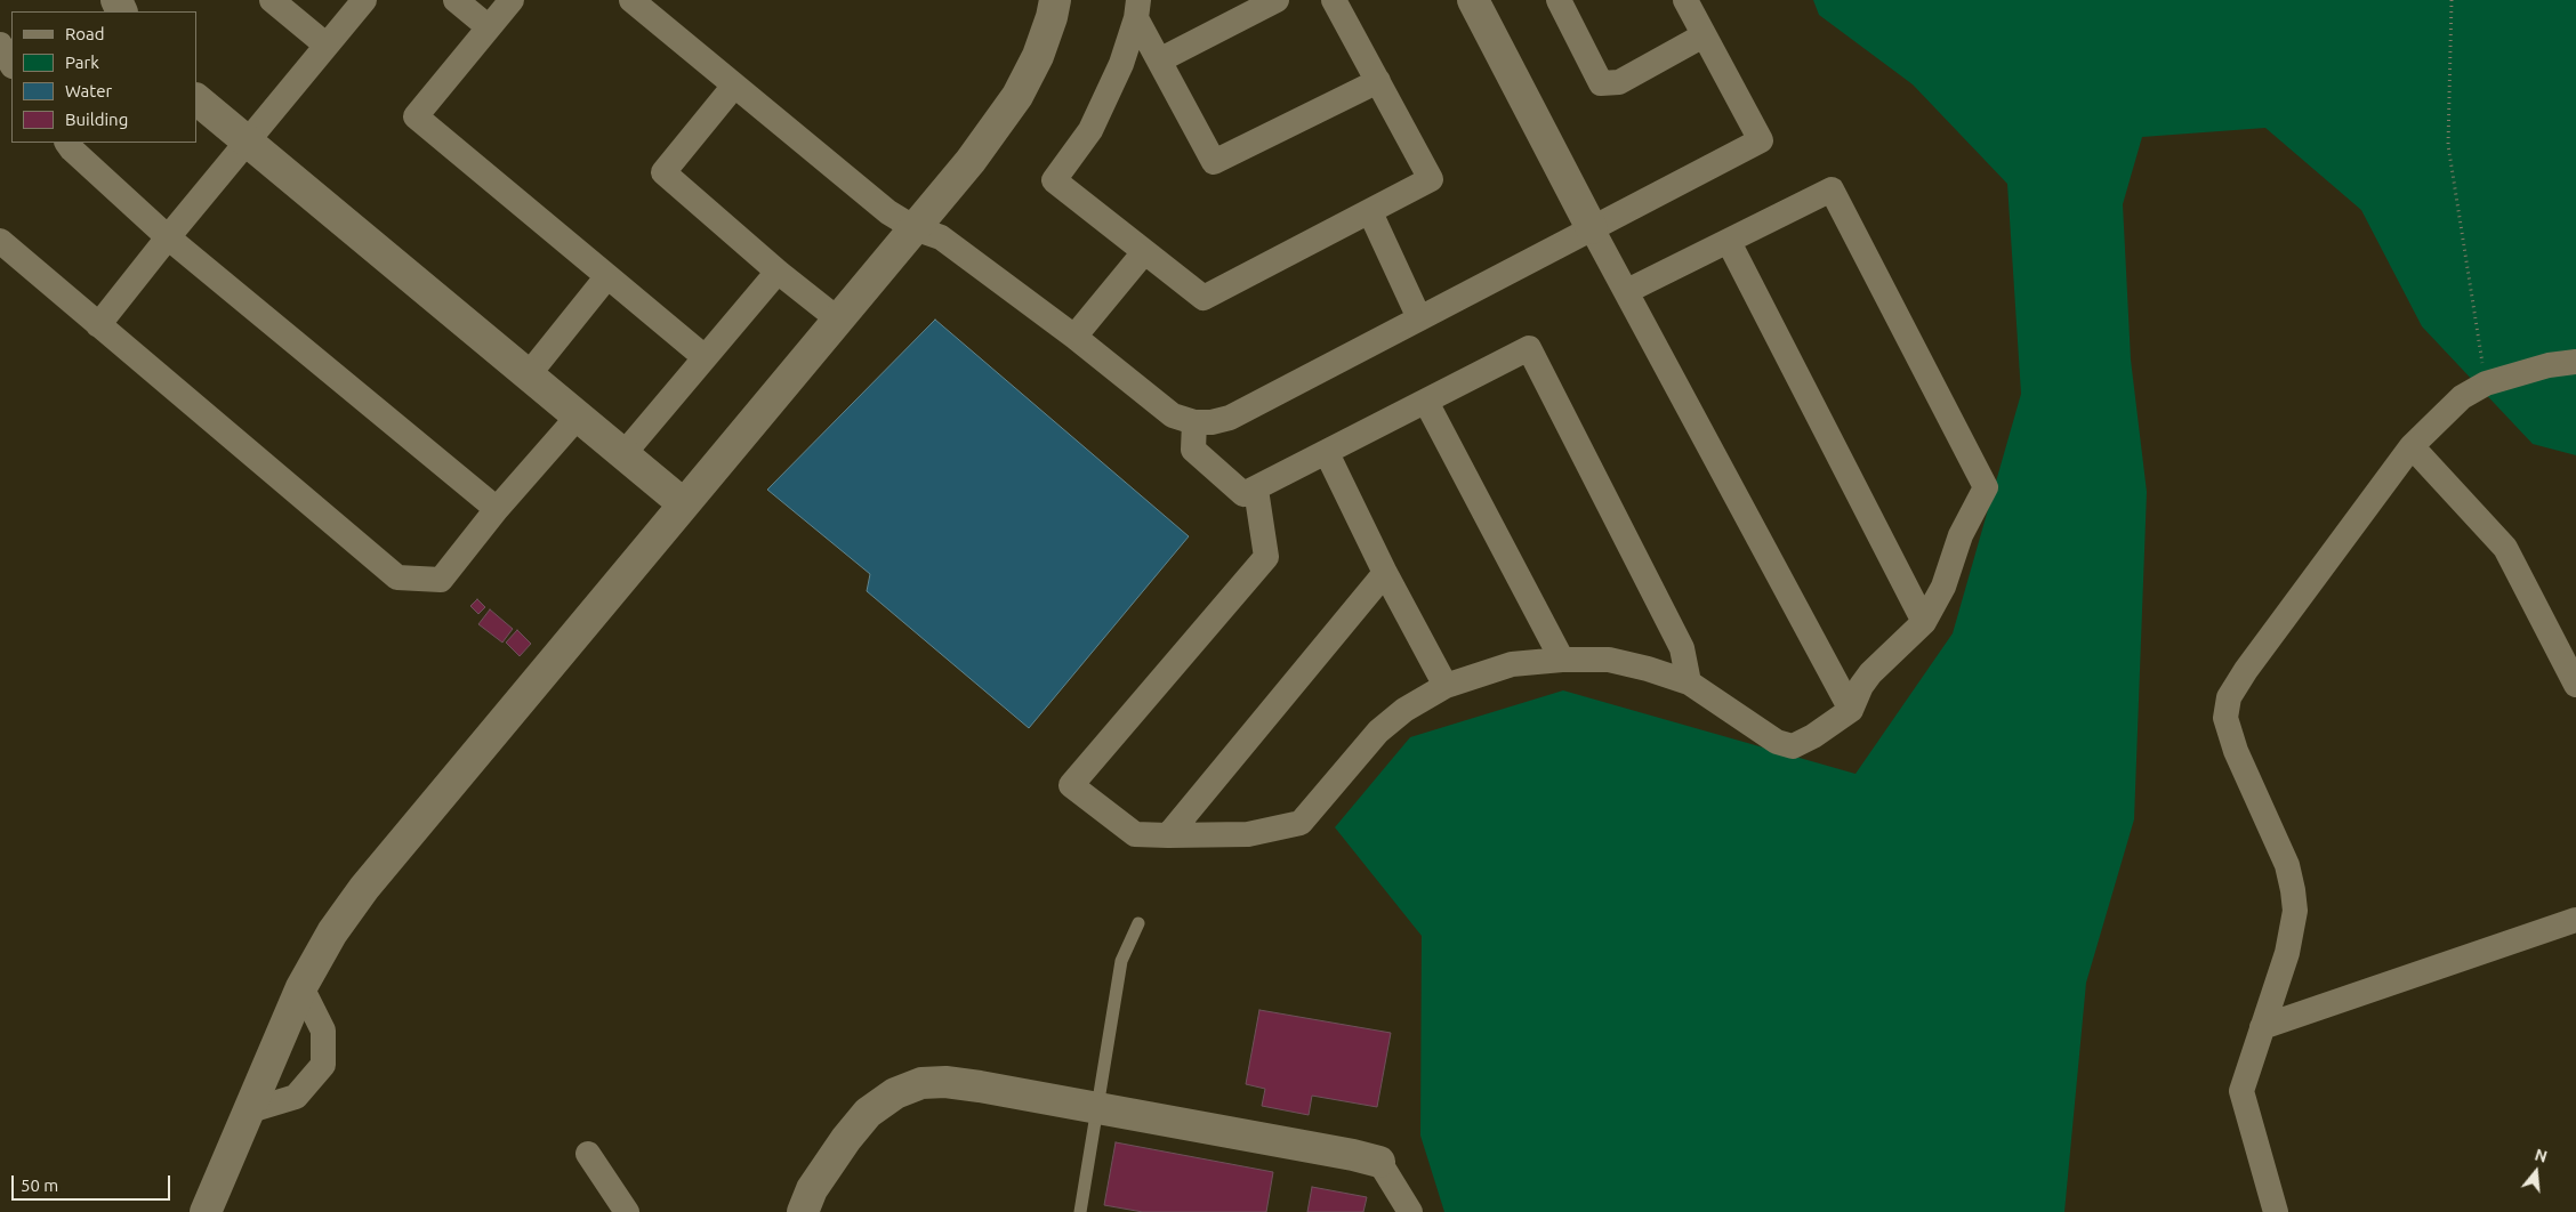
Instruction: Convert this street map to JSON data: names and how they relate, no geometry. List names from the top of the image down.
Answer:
{
  "legend": [
    "Road",
    "Park",
    "Water",
    "Building"
  ],
  "scale_bar": "50 m",
  "north": "top"
}
